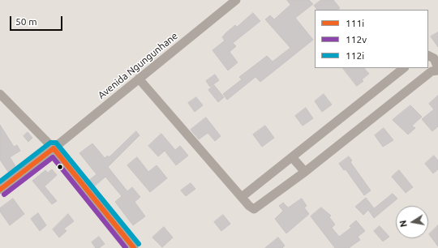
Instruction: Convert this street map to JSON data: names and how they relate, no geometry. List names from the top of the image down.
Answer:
{
  "streets": {
    "street": ["Avenida Ngungunhane"]
  },
  "lines": ["transit line 112i", "transit line 111i", "transit line 112v"],
  "legend": ["111i", "112v", "112i"],
  "scale_bar": "50 m",
  "north": "left"
}
